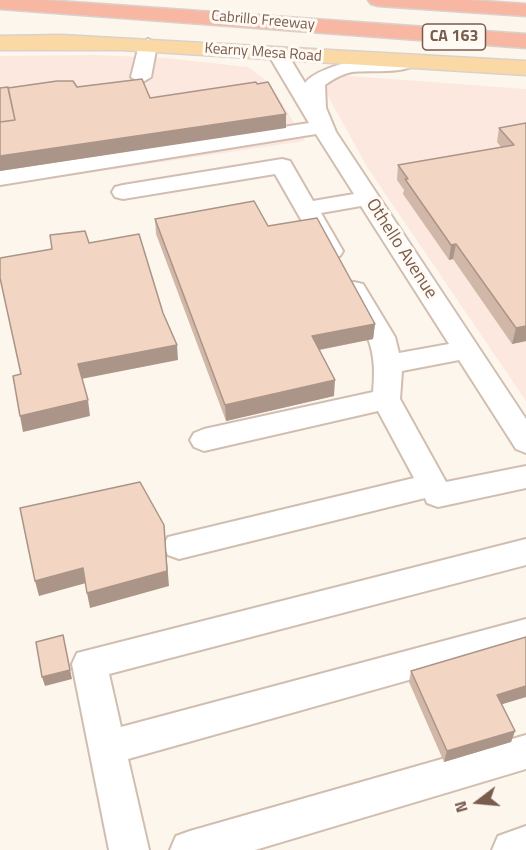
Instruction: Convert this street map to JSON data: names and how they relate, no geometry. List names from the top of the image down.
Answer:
{
  "streets": {
    "highway": ["Cabrillo Freeway", "CA 163"],
    "main road": ["Kearny Mesa Road"],
    "street": ["Othello Avenue"]
  },
  "crossings": [
    ["Kearny Mesa Road", "Othello Avenue"]
  ],
  "north": "left"
}
